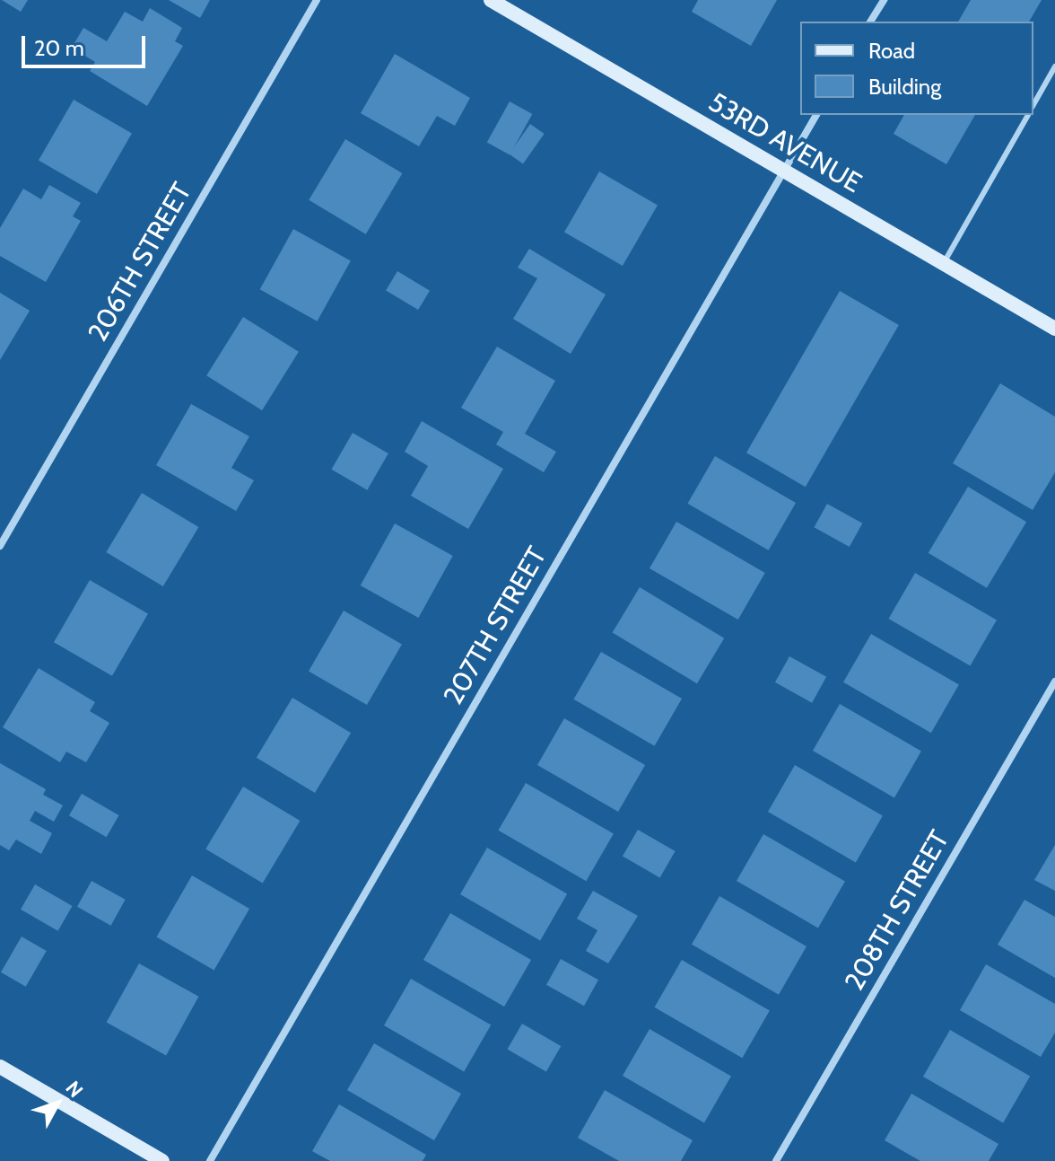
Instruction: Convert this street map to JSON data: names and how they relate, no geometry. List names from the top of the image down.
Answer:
{
  "streets": {
    "street": [
      "53RD AVENUE",
      "206TH STREET",
      "207TH STREET",
      "208TH STREET"
    ]
  },
  "crossings": [
    ["53RD AVENUE", "207TH STREET"]
  ],
  "legend": ["Road", "Building"],
  "scale_bar": "20 m",
  "north": "top right"
}
